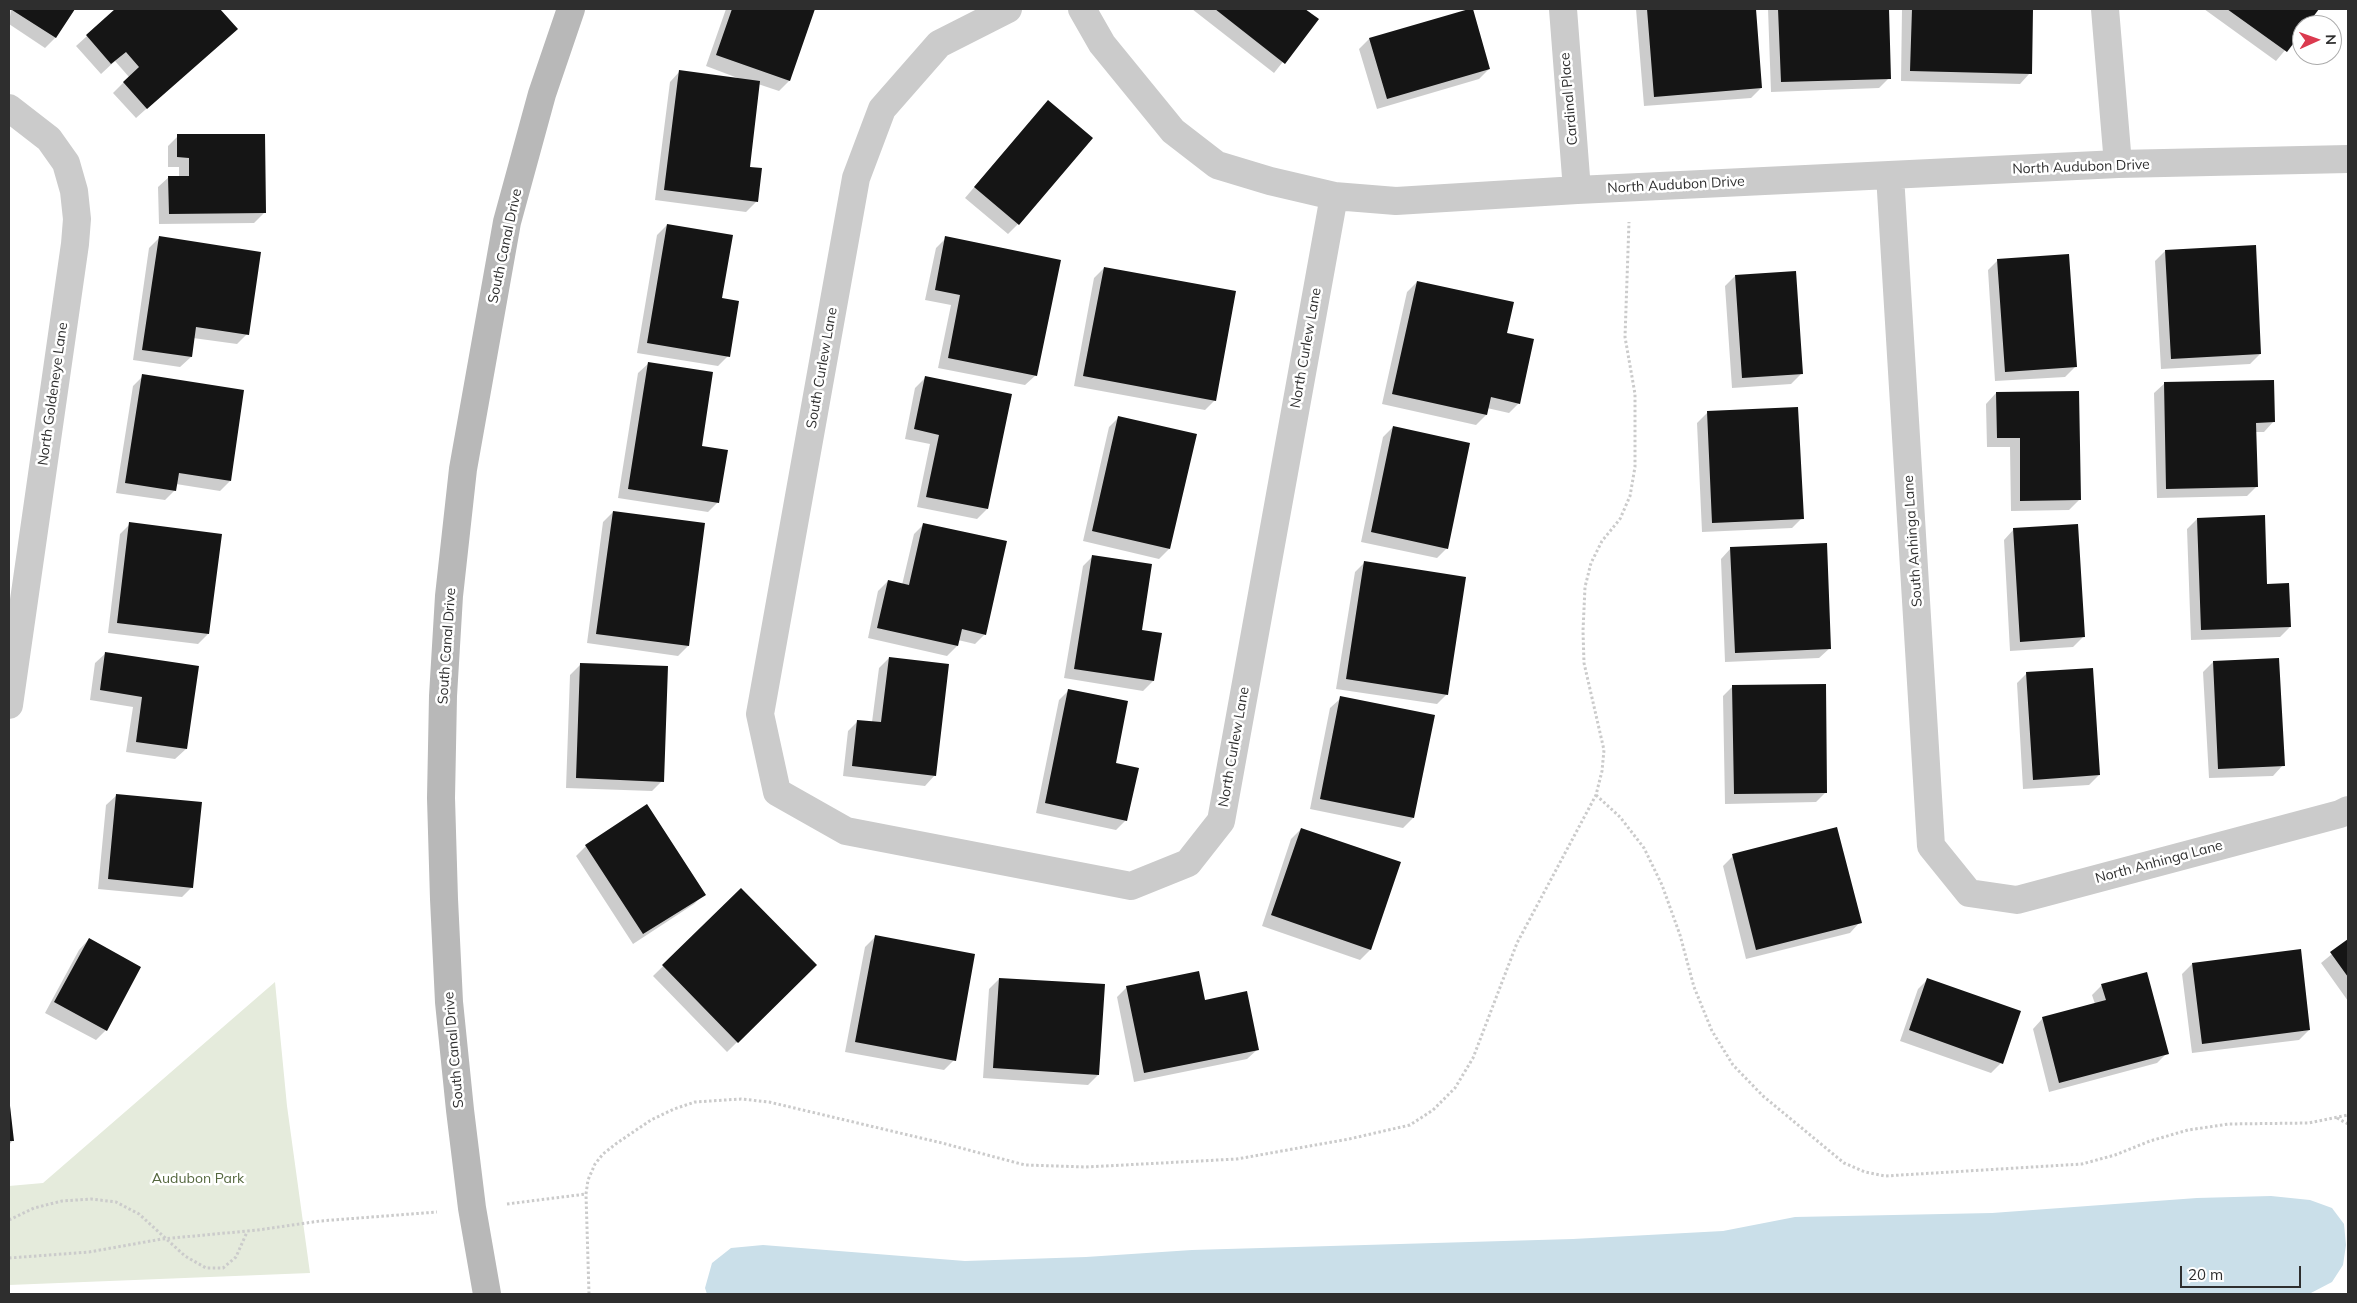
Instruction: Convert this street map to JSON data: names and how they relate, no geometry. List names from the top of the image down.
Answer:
{
  "streets": {
    "street": [
      "Cardinal Place",
      "North Audubon Drive",
      "South Canal Drive",
      "North Curlew Lane",
      "South Curlew Lane",
      "North Goldeneye Lane",
      "South Anhinga Lane",
      "North Anhinga Lane"
    ]
  },
  "crossings": [
    ["Cardinal Place", "North Audubon Drive"],
    ["North Audubon Drive", "North Curlew Lane"],
    ["North Audubon Drive", "South Anhinga Lane"],
    ["North Curlew Lane", "South Curlew Lane"],
    ["South Anhinga Lane", "North Anhinga Lane"]
  ],
  "parks": ["Audubon Park"],
  "scale_bar": "20 m",
  "north": "right"
}
